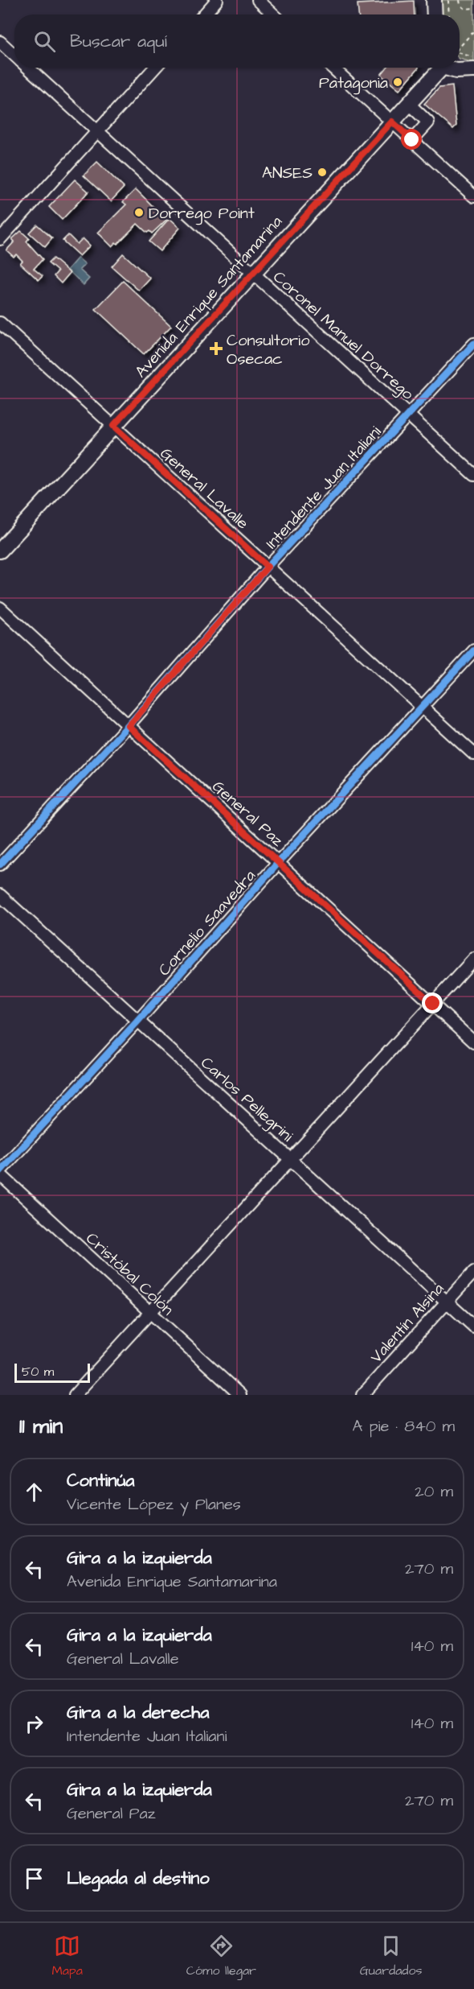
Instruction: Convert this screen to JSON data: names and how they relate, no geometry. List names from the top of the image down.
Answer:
{
  "streets": {
    "main road": ["Avenida Enrique Santamarina"],
    "street": [
      "Coronel Manuel Dorrego",
      "Intendente Juan Italiani",
      "General Lavalle",
      "General Paz",
      "Cornelio Saavedra",
      "Carlos Pellegrini",
      "Cristóbal Colón",
      "Valentín Alsina"
    ]
  },
  "crossings": [
    ["Avenida Enrique Santamarina", "Coronel Manuel Dorrego"],
    ["Avenida Enrique Santamarina", "General Lavalle"],
    ["Coronel Manuel Dorrego", "Intendente Juan Italiani"],
    ["Intendente Juan Italiani", "General Lavalle"],
    ["Intendente Juan Italiani", "General Paz"],
    ["General Lavalle", "Cornelio Saavedra"],
    ["General Paz", "Cornelio Saavedra"],
    ["Cornelio Saavedra", "Carlos Pellegrini"],
    ["Cornelio Saavedra", "Cristóbal Colón"],
    ["Carlos Pellegrini", "Valentín Alsina"]
  ],
  "places": {
    "other": ["Patagonia", "ANSES", "Dorrego Point"],
    "health": ["Consultorio Osecac"]
  },
  "scale_bar": "50 m",
  "page": {
    "search": "Buscar aquí",
    "scale": "50 m",
    "heading": ["11 min", "A pie · 840 m"],
    "list": [
      ["Continúa", "Vicente López y Planes", "20 m"],
      ["Gira a la izquierda", "Avenida Enrique Santamarina", "270 m"],
      ["Gira a la izquierda", "General Lavalle", "140 m"],
      ["Gira a la derecha", "Intendente Juan Italiani", "140 m"],
      ["Gira a la izquierda", "General Paz", "270 m"],
      "Llegada al destino"
    ],
    "nav": ["Mapa", "Cómo llegar", "Guardados"]
  }
}
